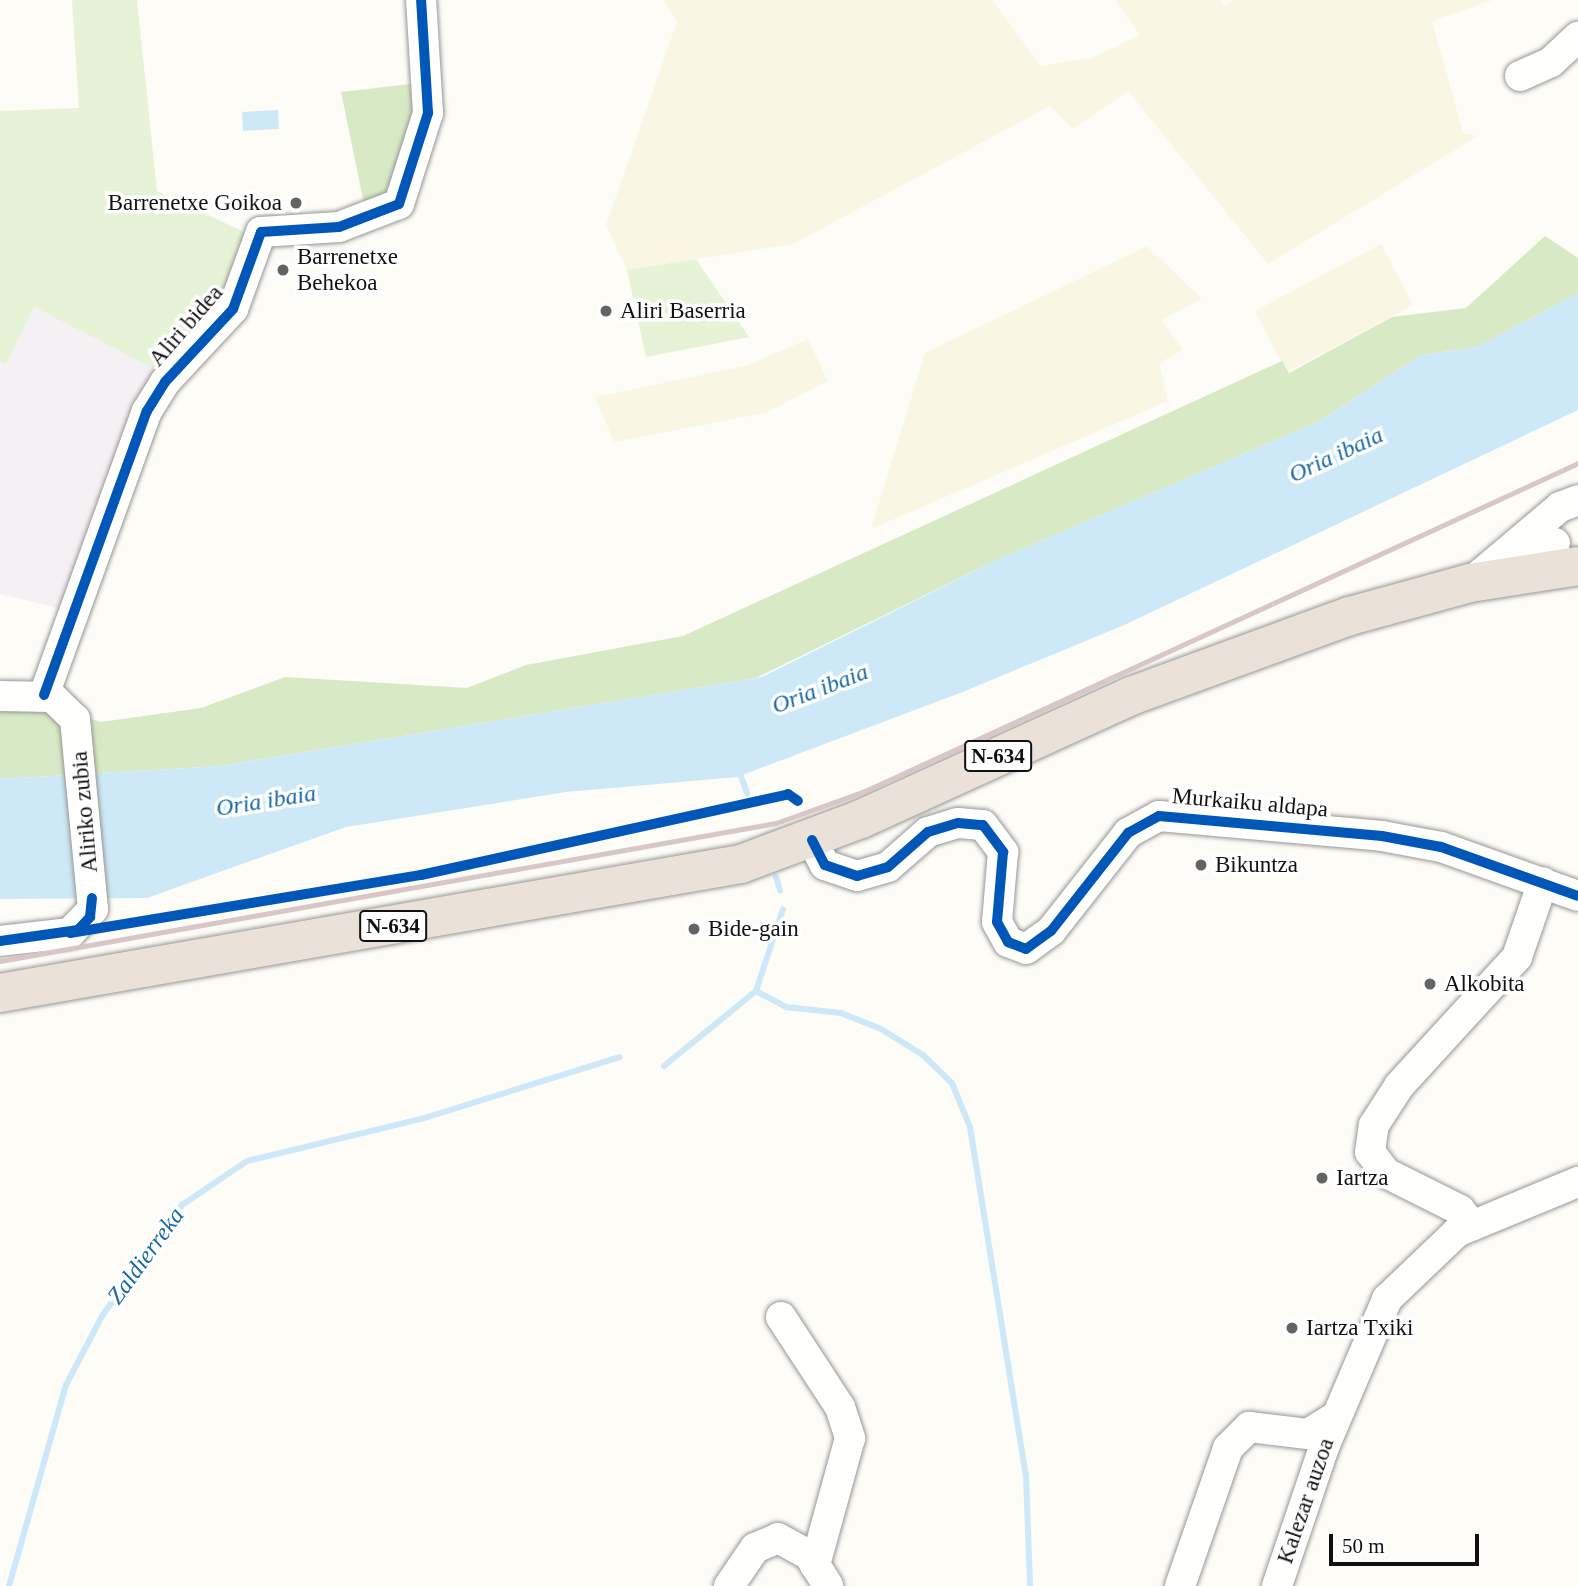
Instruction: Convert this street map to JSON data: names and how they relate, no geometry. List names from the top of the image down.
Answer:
{
  "streets": {
    "highway": ["N-634"],
    "street": [
      "Aliri bidea",
      "Murkaiku aldapa",
      "Aliriko zubia",
      "Kalezar auzoa"
    ]
  },
  "crossings": [
    ["Aliri bidea", "Aliriko zubia"],
    ["N-634", "Murkaiku aldapa"]
  ],
  "water": ["Oria ibaia", "Zaldierreka"],
  "places": [
    "Barrenetxe Goikoa",
    "Barrenetxe Behekoa",
    "Aliri Baserria",
    "Bikuntza",
    "Bide-gain",
    "Alkobita",
    "Iartza",
    "Iartza Txiki"
  ],
  "scale_bar": "50 m"
}
